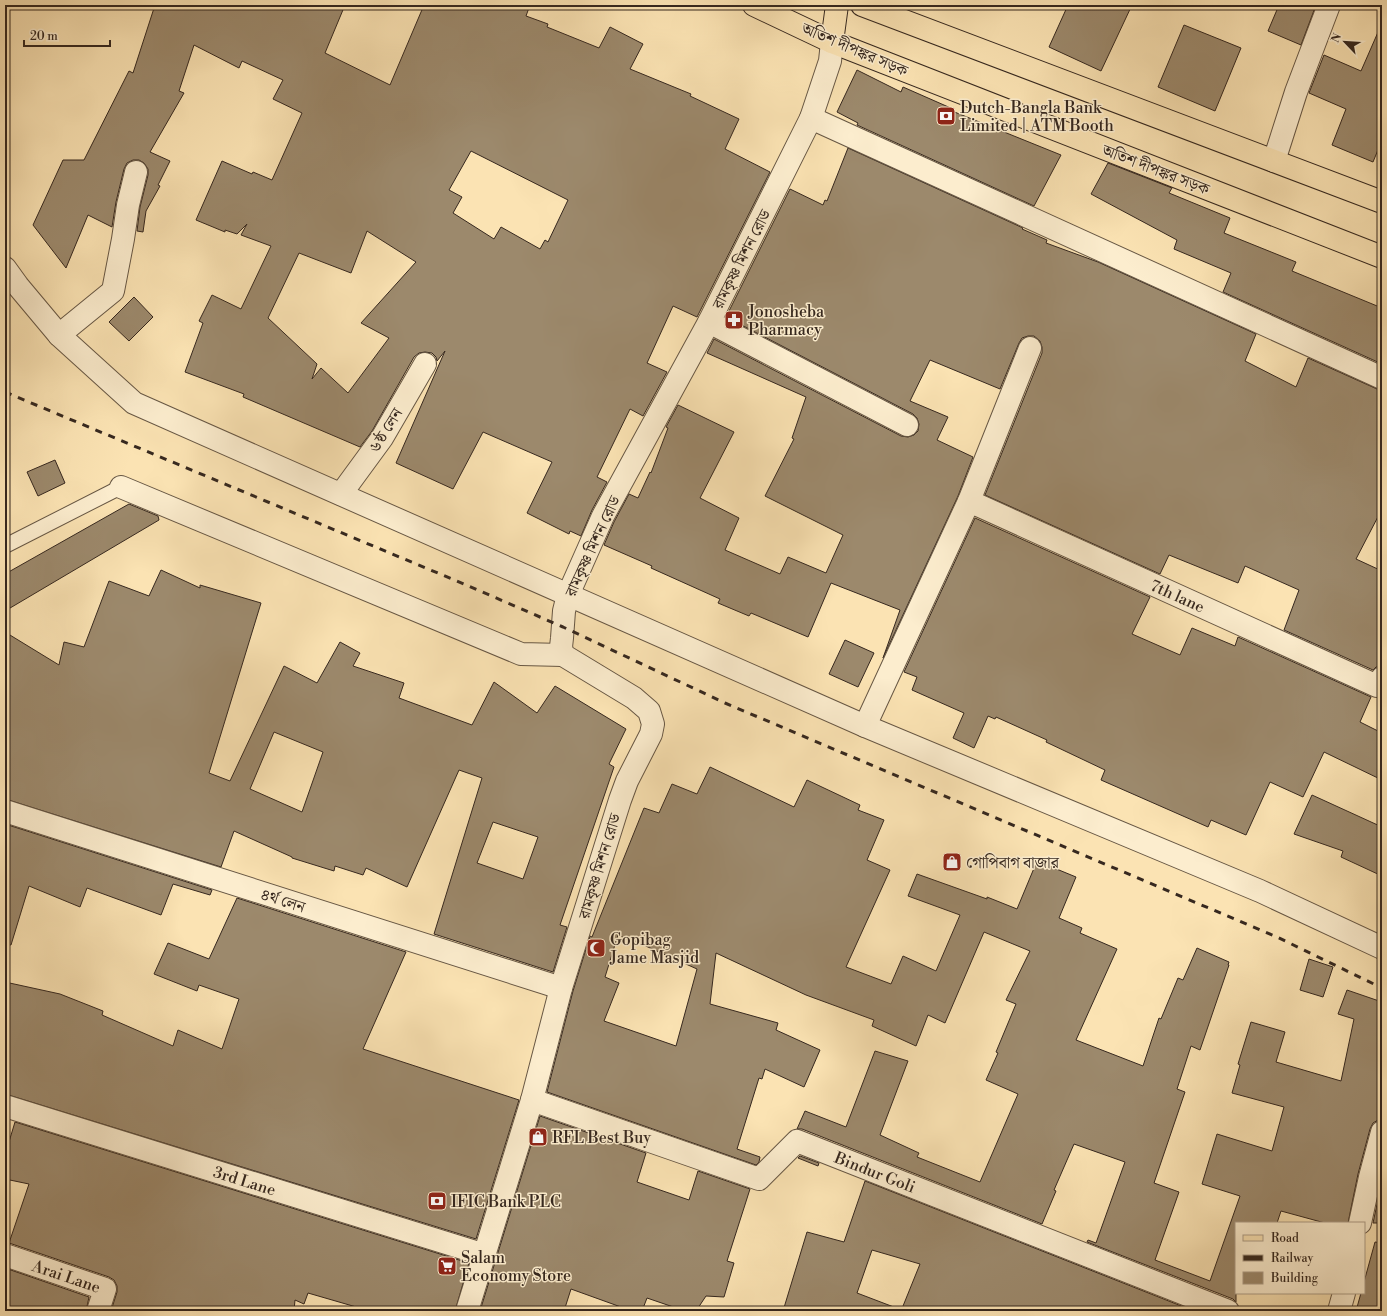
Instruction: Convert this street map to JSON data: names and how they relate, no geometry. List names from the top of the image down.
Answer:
{
  "streets": {
    "main road": ["অতিশ দীপঙ্কর সড়ক"],
    "street": [
      "রামকৃষ্ণ মিশন রোড",
      "৬ষ্ঠ লেন",
      "7th lane",
      "৪র্থ লেন",
      "Bindur Goli",
      "3rd Lane",
      "Arai Lane"
    ]
  },
  "crossings": [
    ["অতিশ দীপঙ্কর সড়ক", "রামকৃষ্ণ মিশন রোড"],
    ["রামকৃষ্ণ মিশন রোড", "৪র্থ লেন"],
    ["রামকৃষ্ণ মিশন রোড", "Bindur Goli"],
    ["রামকৃষ্ণ মিশন রোড", "3rd Lane"]
  ],
  "places": {
    "bank": ["Dutch-Bangla Bank Limited | ATM Booth", "IFIC Bank PLC"],
    "pharmacy": ["Jonosheba Pharmacy"],
    "shop": ["গোপিবাগ বাজার", "RFL Best Buy"],
    "mosque": ["Gopibag Jame Masjid"],
    "supermarket": ["Salam Economy Store"]
  },
  "legend": ["Road", "Railway", "Building"],
  "scale_bar": "20 m",
  "north": "top left"
}
